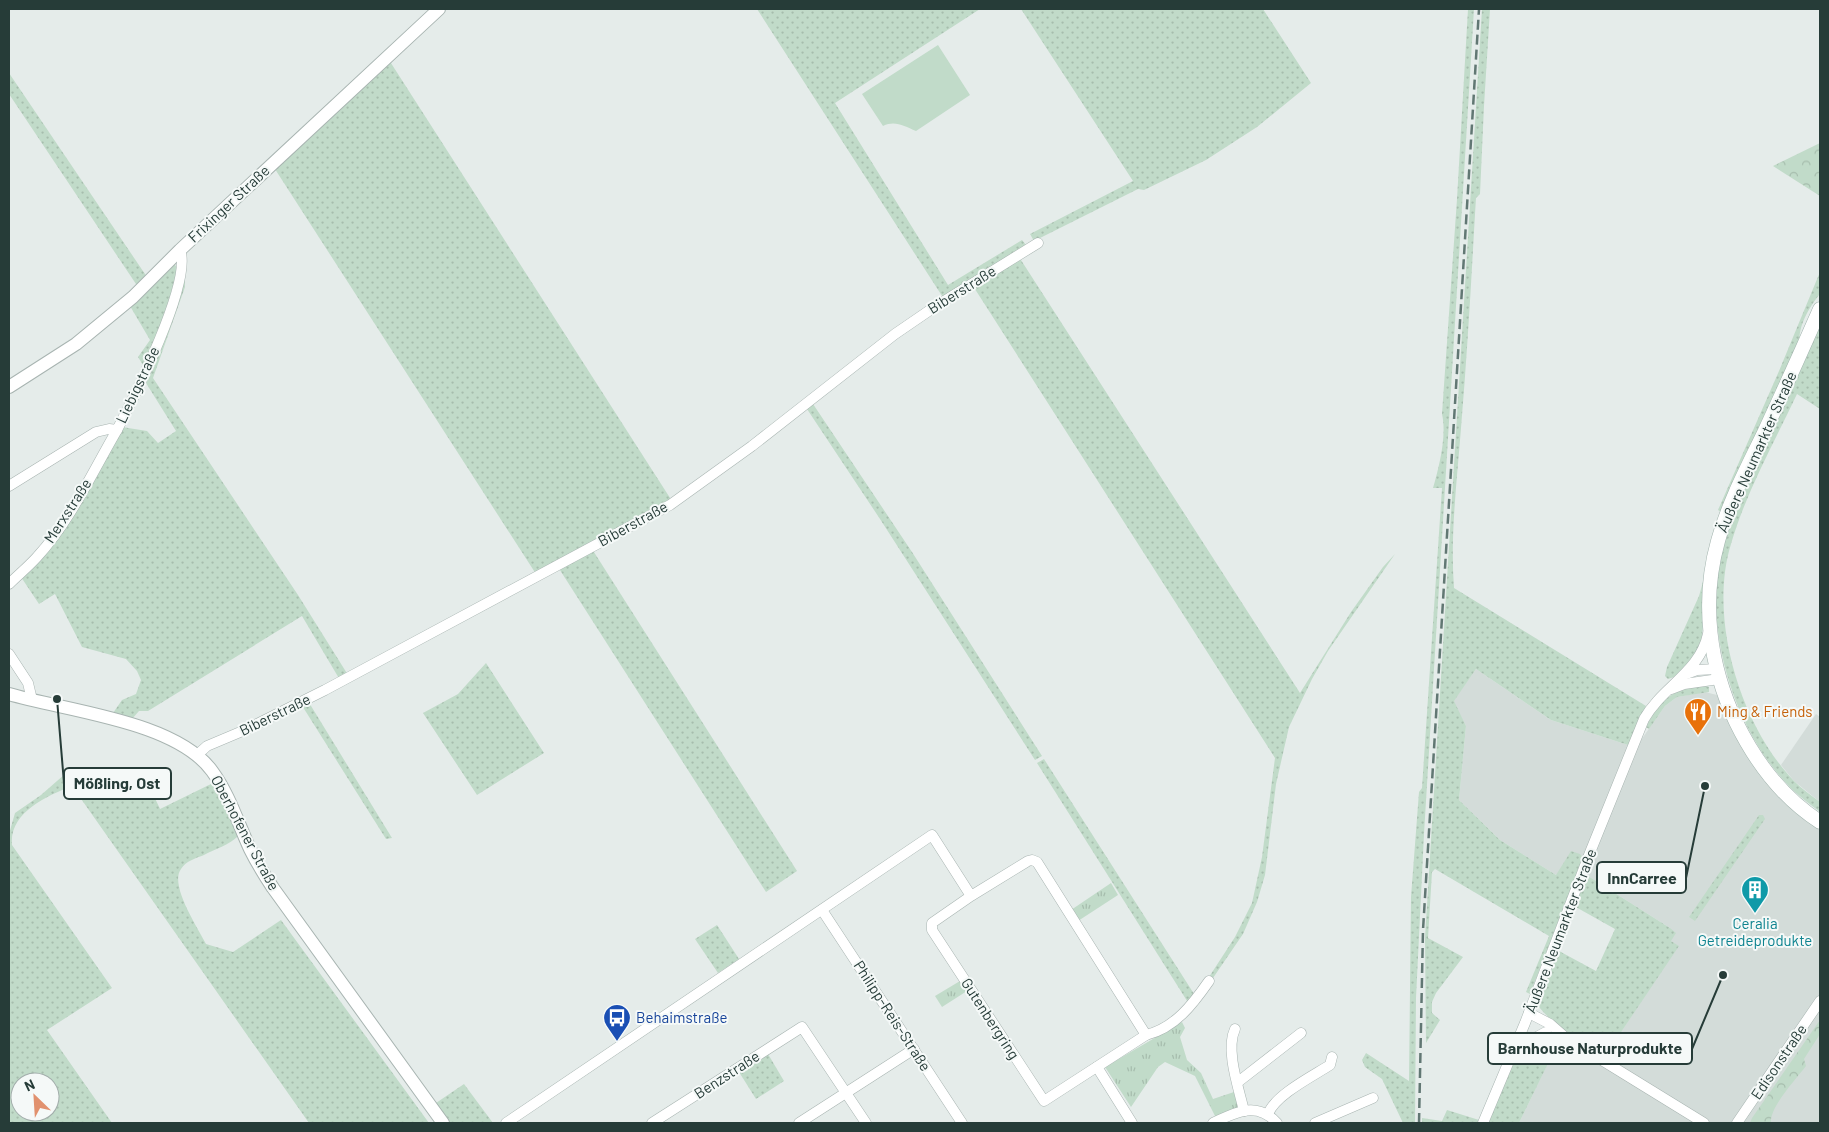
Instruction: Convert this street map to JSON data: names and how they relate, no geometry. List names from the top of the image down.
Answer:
{
  "streets": {
    "main road": ["Äußere Neumarkter Straße"],
    "street": [
      "Frixinger Straße",
      "Biberstraße",
      "Liebigstraße",
      "Merxstraße",
      "Oberhofener Straße",
      "Philipp-Reis-Straße",
      "Gutenbergring",
      "Edisonstraße",
      "Benzstraße"
    ]
  },
  "crossings": [
    ["Frixinger Straße", "Liebigstraße"],
    ["Biberstraße", "Oberhofener Straße"],
    ["Liebigstraße", "Merxstraße"]
  ],
  "places": {
    "other": ["Mößling, Ost", "InnCarree", "Barnhouse Naturprodukte"],
    "restaurant": ["Ming & Friends"],
    "building": ["Ceralia Getreideprodukte"],
    "bus stop": ["Behaimstraße"]
  },
  "north": "top left"
}
